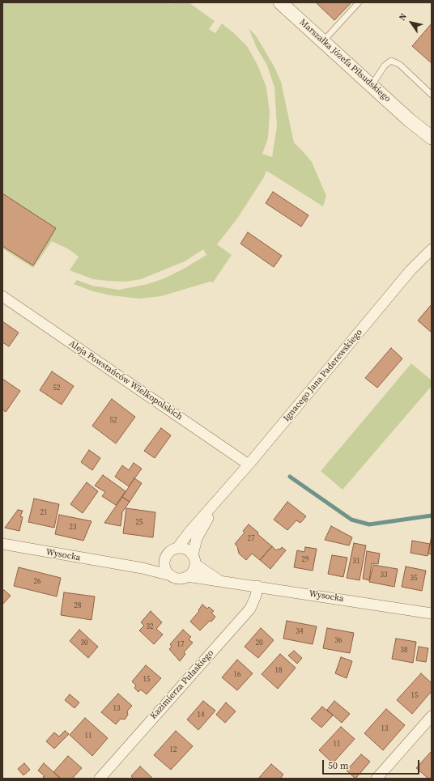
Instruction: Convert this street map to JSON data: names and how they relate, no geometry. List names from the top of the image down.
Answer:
{
  "streets": {
    "street": [
      "Marszałka Józefa Piłsudskiego",
      "Ignacego Jana Paderewskiego",
      "Aleja Powstańców Wielkopolskich",
      "Wysocka",
      "Kazimierza Pułaskiego"
    ]
  },
  "crossings": [
    ["Ignacego Jana Paderewskiego", "Aleja Powstańców Wielkopolskich"],
    ["Ignacego Jana Paderewskiego", "Wysocka"],
    ["Wysocka", "Kazimierza Pułaskiego"]
  ],
  "house_numbers": [
    "52",
    "52",
    "21",
    "25",
    "23",
    "27",
    "29",
    "31",
    "33",
    "35",
    "26",
    "28",
    "32",
    "34",
    "36",
    "30",
    "20",
    "17",
    "38",
    "18",
    "16",
    "15",
    "15",
    "13",
    "14",
    "13",
    "11",
    "11",
    "12"
  ],
  "scale_bar": "50 m",
  "north": "top left"
}
